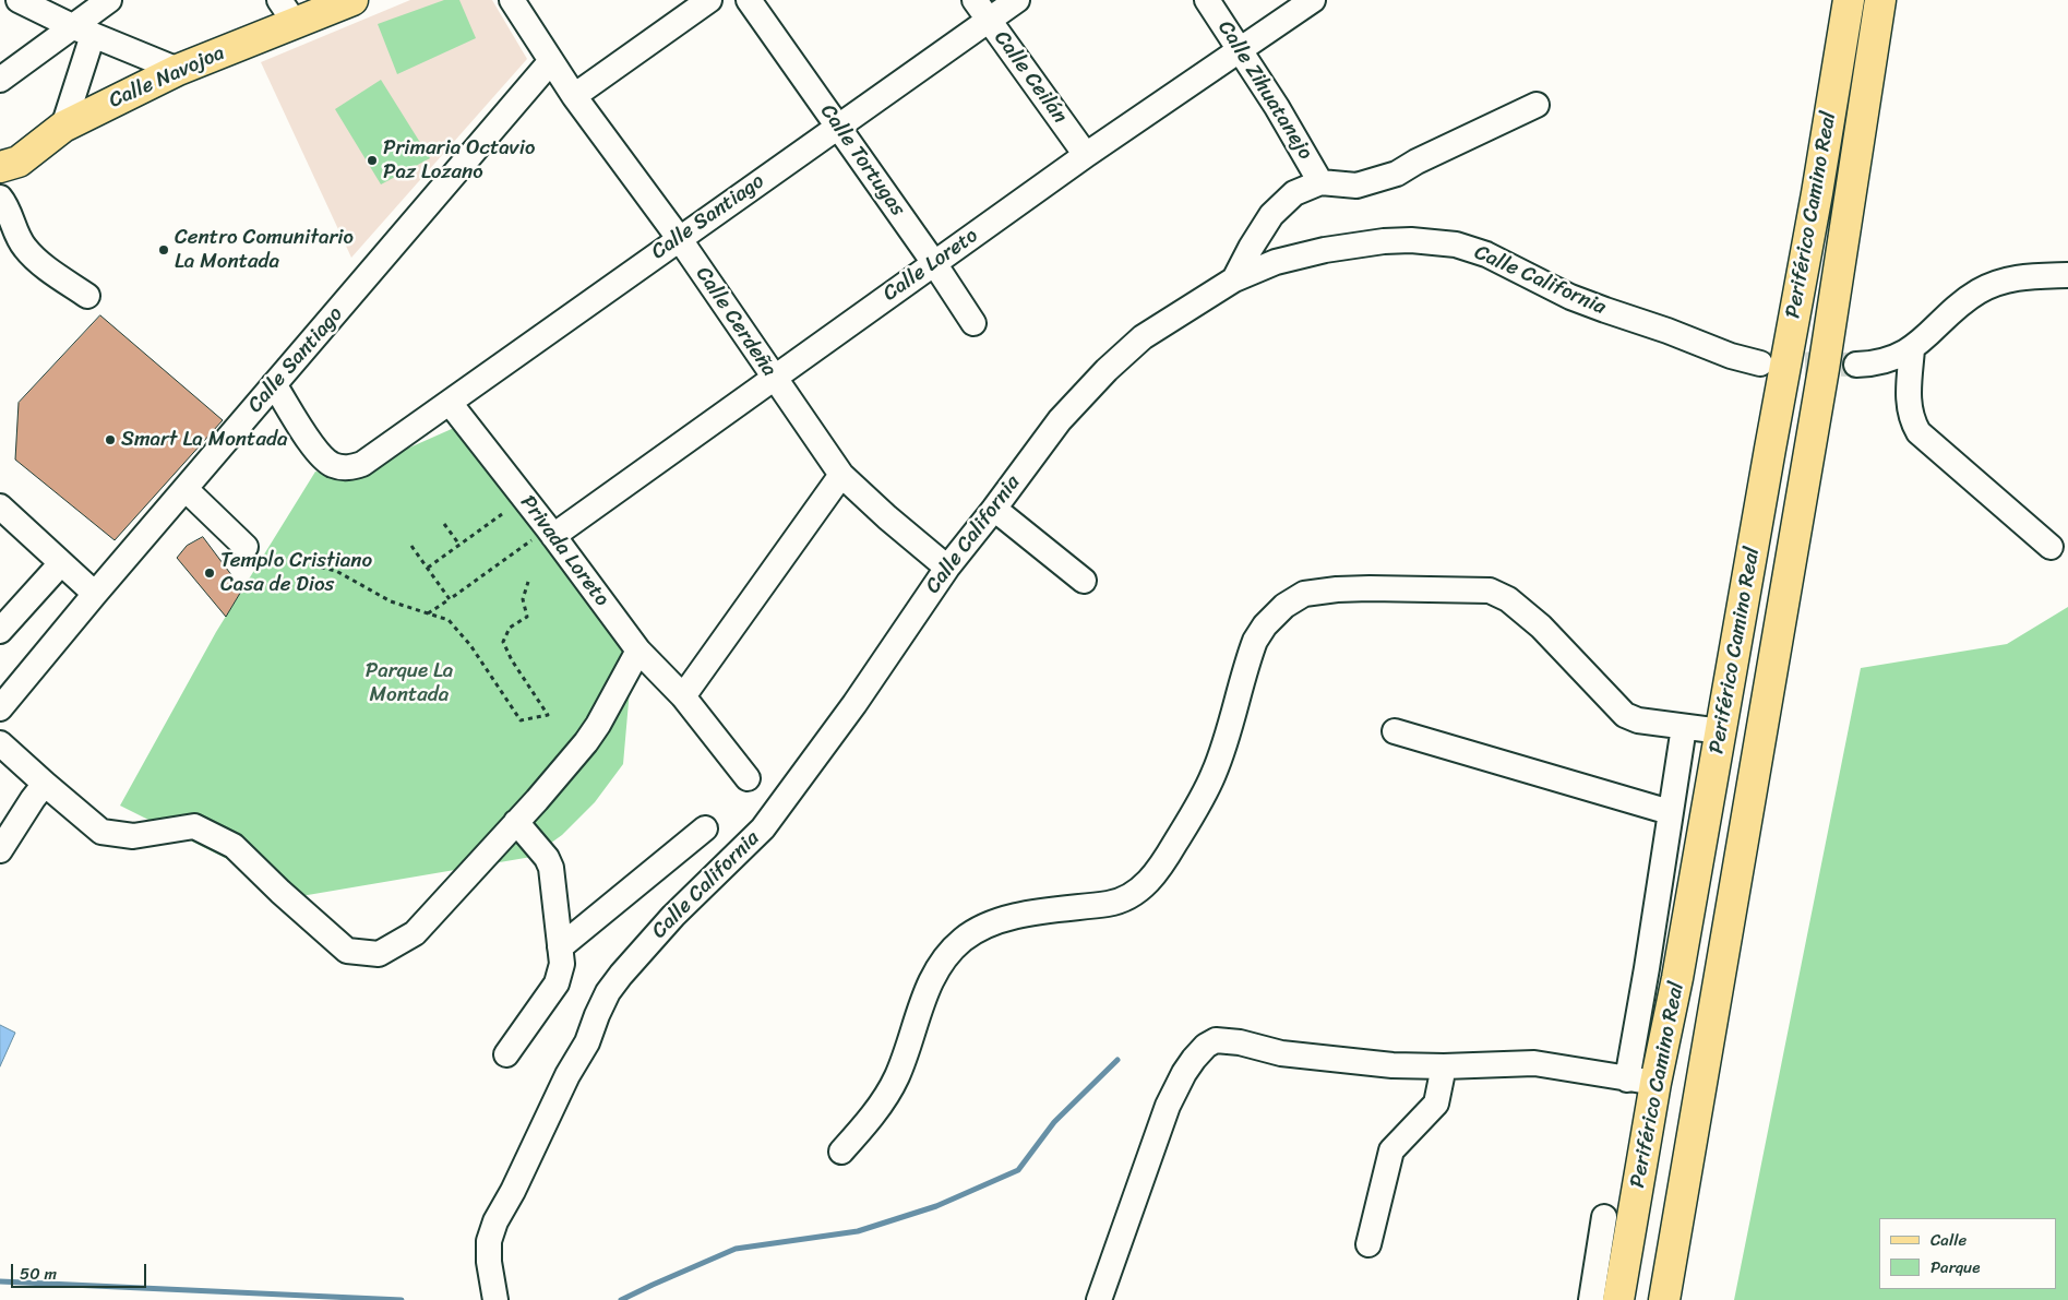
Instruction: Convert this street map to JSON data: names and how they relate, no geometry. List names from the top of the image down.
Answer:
{
  "streets": {
    "main road": ["Calle Navojoa", "Periférico Camino Real"],
    "street": [
      "Calle Ceilán",
      "Calle Zihuatanejo",
      "Calle Tortugas",
      "Calle Santiago",
      "Calle Loreto",
      "Calle California",
      "Calle Cerdeña",
      "Privada Loreto"
    ]
  },
  "crossings": [
    ["Calle Ceilán", "Calle Santiago"],
    ["Calle Ceilán", "Calle Loreto"],
    ["Calle Zihuatanejo", "Calle Loreto"],
    ["Calle Tortugas", "Calle Santiago"],
    ["Calle Tortugas", "Calle Loreto"],
    ["Calle Santiago", "Calle Cerdeña"],
    ["Calle Santiago", "Privada Loreto"],
    ["Calle Loreto", "Calle Cerdeña"],
    ["Calle Loreto", "Privada Loreto"],
    ["Calle California", "Calle Cerdeña"]
  ],
  "parks": ["Parque La Montada"],
  "places": [
    "Primaria Octavio Paz Lozano",
    "Centro Comunitario La Montada",
    "Smart La Montada",
    "Templo Cristiano Casa de Dios"
  ],
  "legend": ["Calle", "Parque"],
  "scale_bar": "50 m"
}
